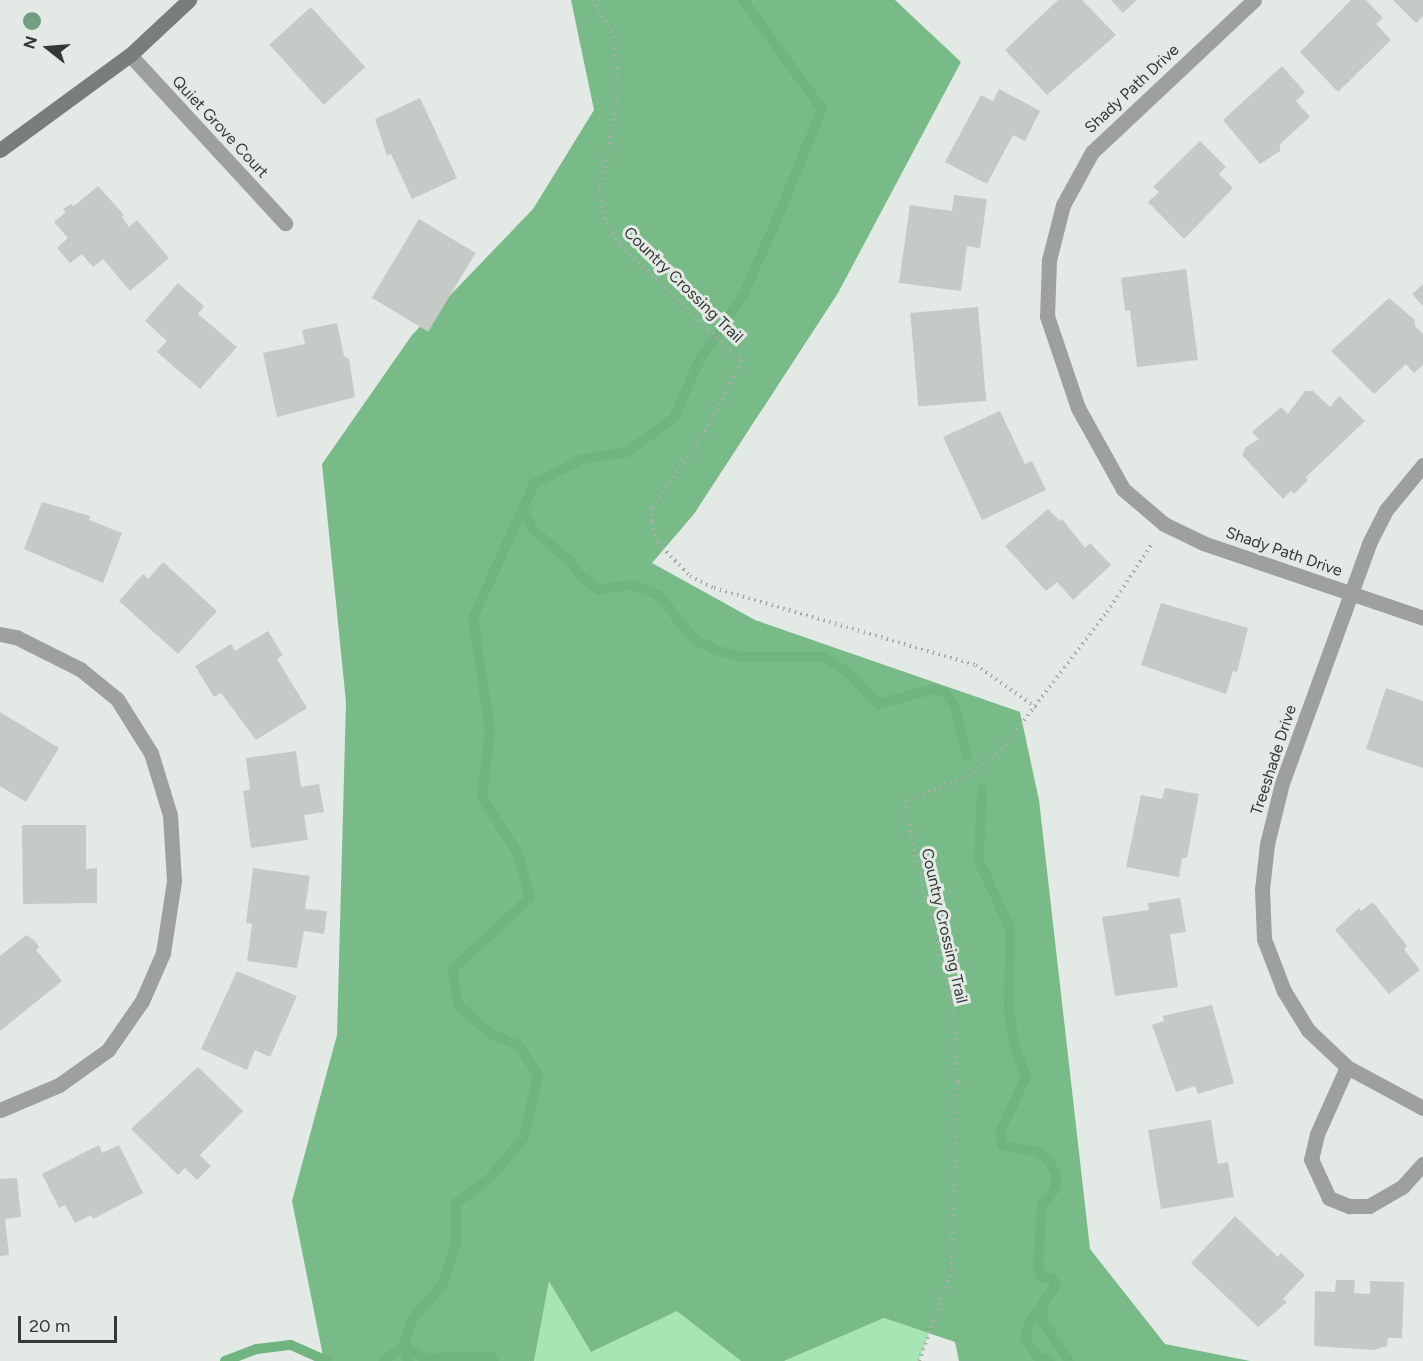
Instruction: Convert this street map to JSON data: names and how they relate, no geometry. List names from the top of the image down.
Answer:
{
  "streets": {
    "street": ["Shady Path Drive", "Quiet Grove Court", "Treeshade Drive"],
    "path": ["Country Crossing Trail"]
  },
  "crossings": [
    ["Shady Path Drive", "Country Crossing Trail"],
    ["Shady Path Drive", "Treeshade Drive"]
  ],
  "scale_bar": "20 m",
  "north": "left"
}
